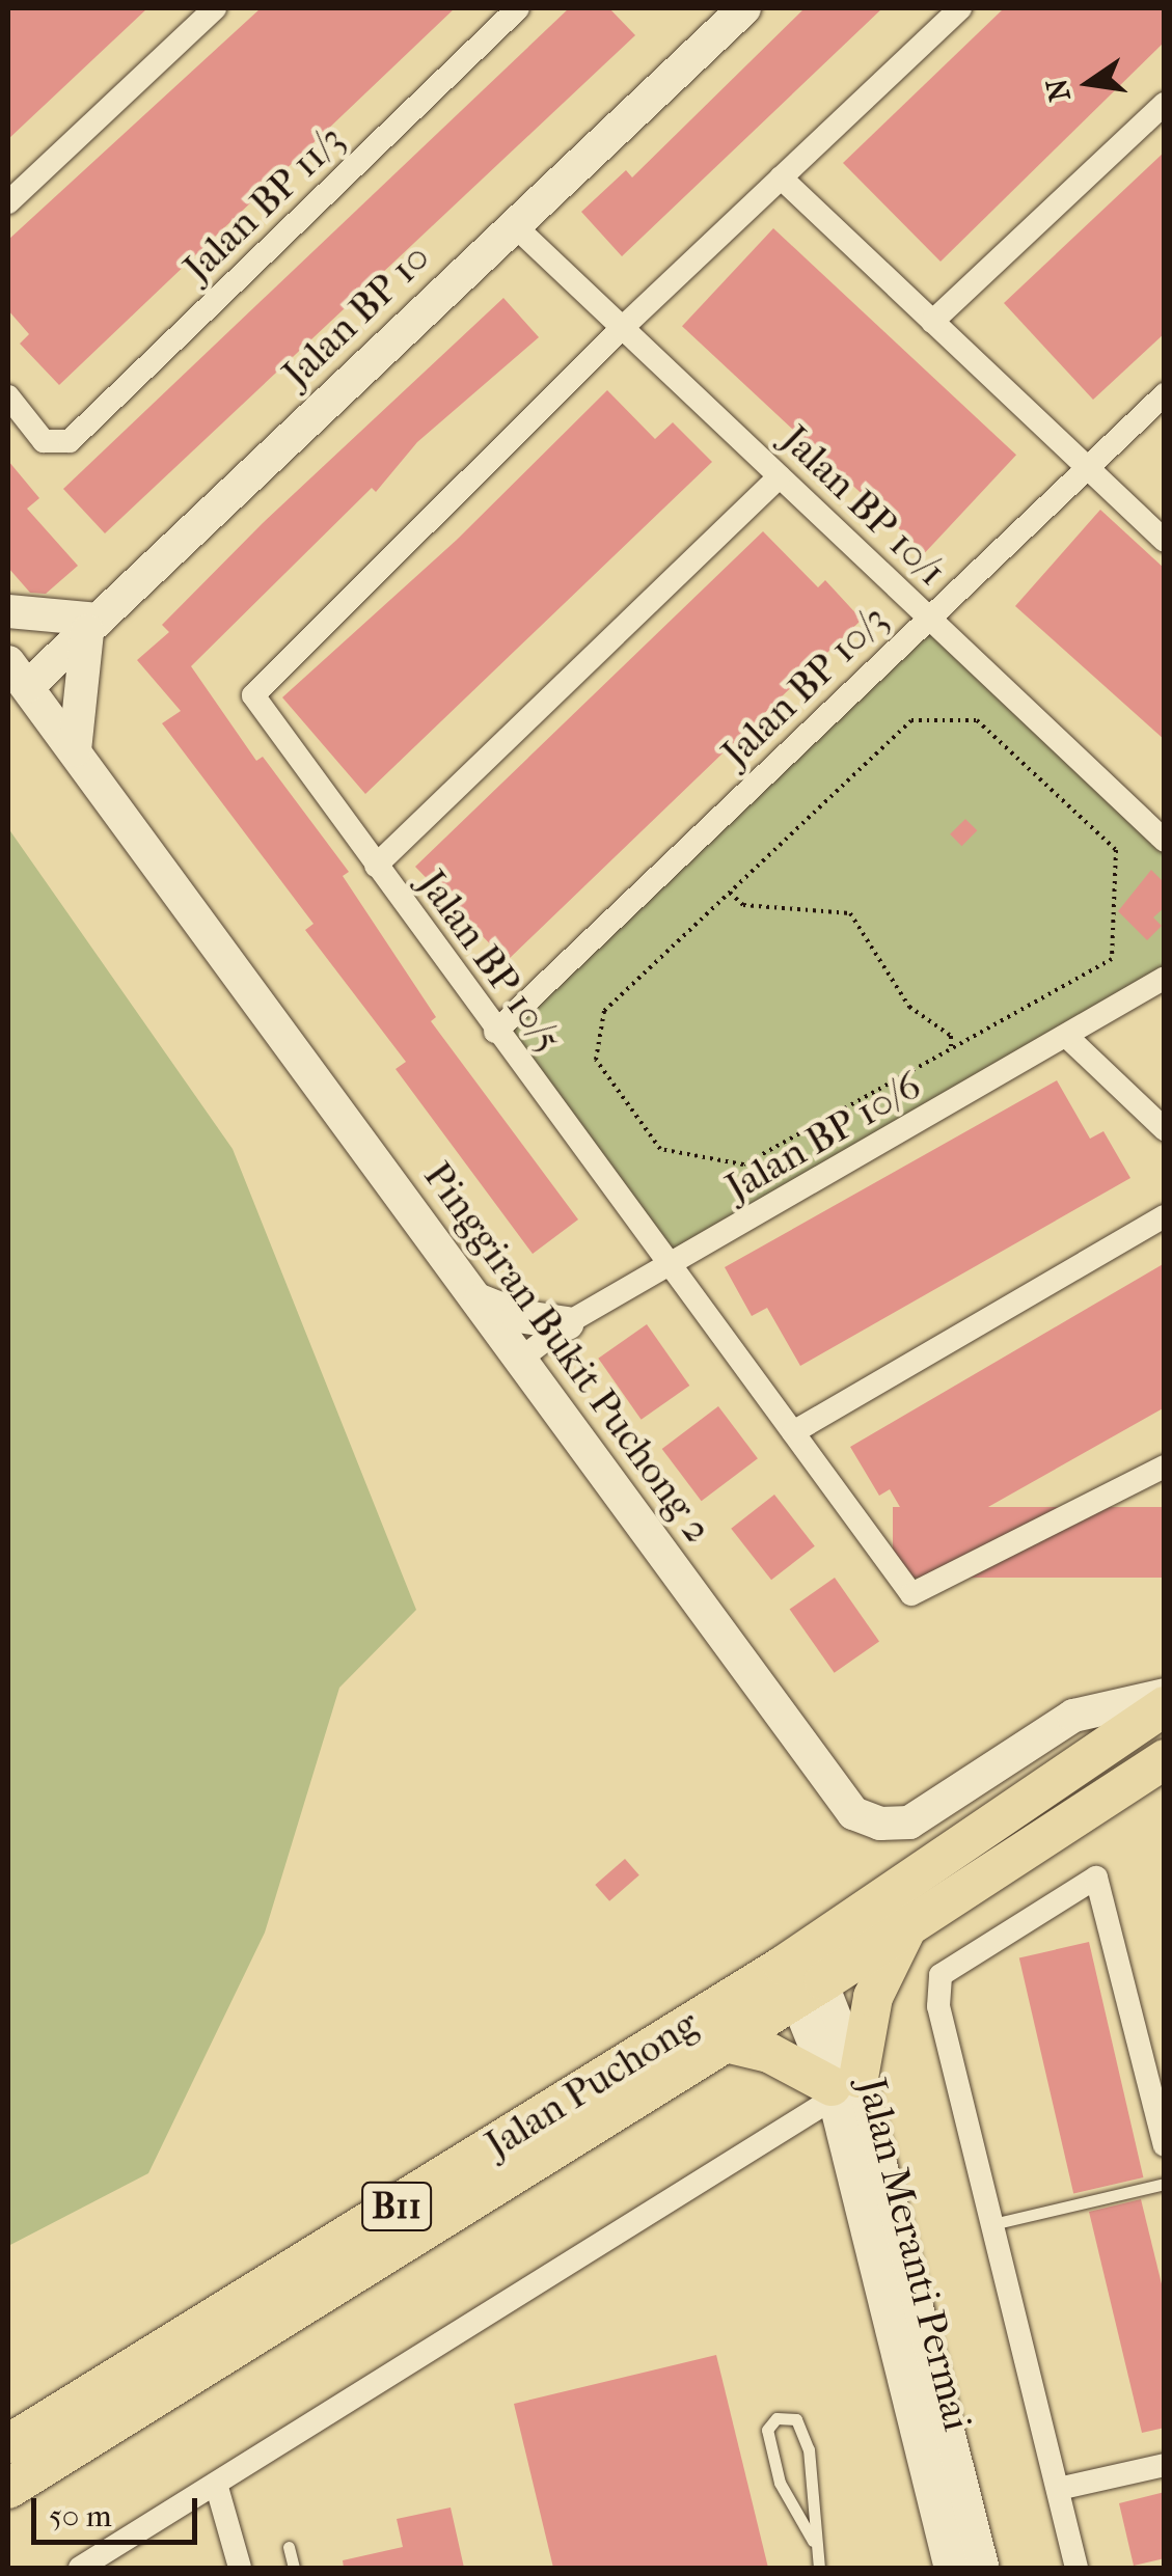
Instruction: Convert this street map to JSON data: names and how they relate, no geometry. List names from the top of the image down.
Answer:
{
  "streets": {
    "main road": ["Jalan Puchong", "B11"],
    "street": [
      "Jalan BP 11/3",
      "Jalan BP 10",
      "Jalan BP 10/1",
      "Jalan BP 10/3",
      "Jalan BP 10/5",
      "Jalan BP 10/6",
      "Pinggiran Bukit Puchong 2",
      "Jalan Meranti Permai"
    ]
  },
  "crossings": [
    ["Jalan BP 10", "Jalan BP 10/1"],
    ["Jalan BP 10", "Pinggiran Bukit Puchong 2"],
    ["Jalan BP 10/1", "Jalan BP 10/3"],
    ["Jalan BP 10/1", "Jalan BP 10/5"],
    ["Jalan BP 10/3", "Jalan BP 10/5"],
    ["Jalan BP 10/5", "Jalan BP 10/6"],
    ["Jalan BP 10/6", "Pinggiran Bukit Puchong 2"],
    ["Jalan Puchong", "Jalan Meranti Permai"]
  ],
  "scale_bar": "50 m",
  "north": "left"
}
